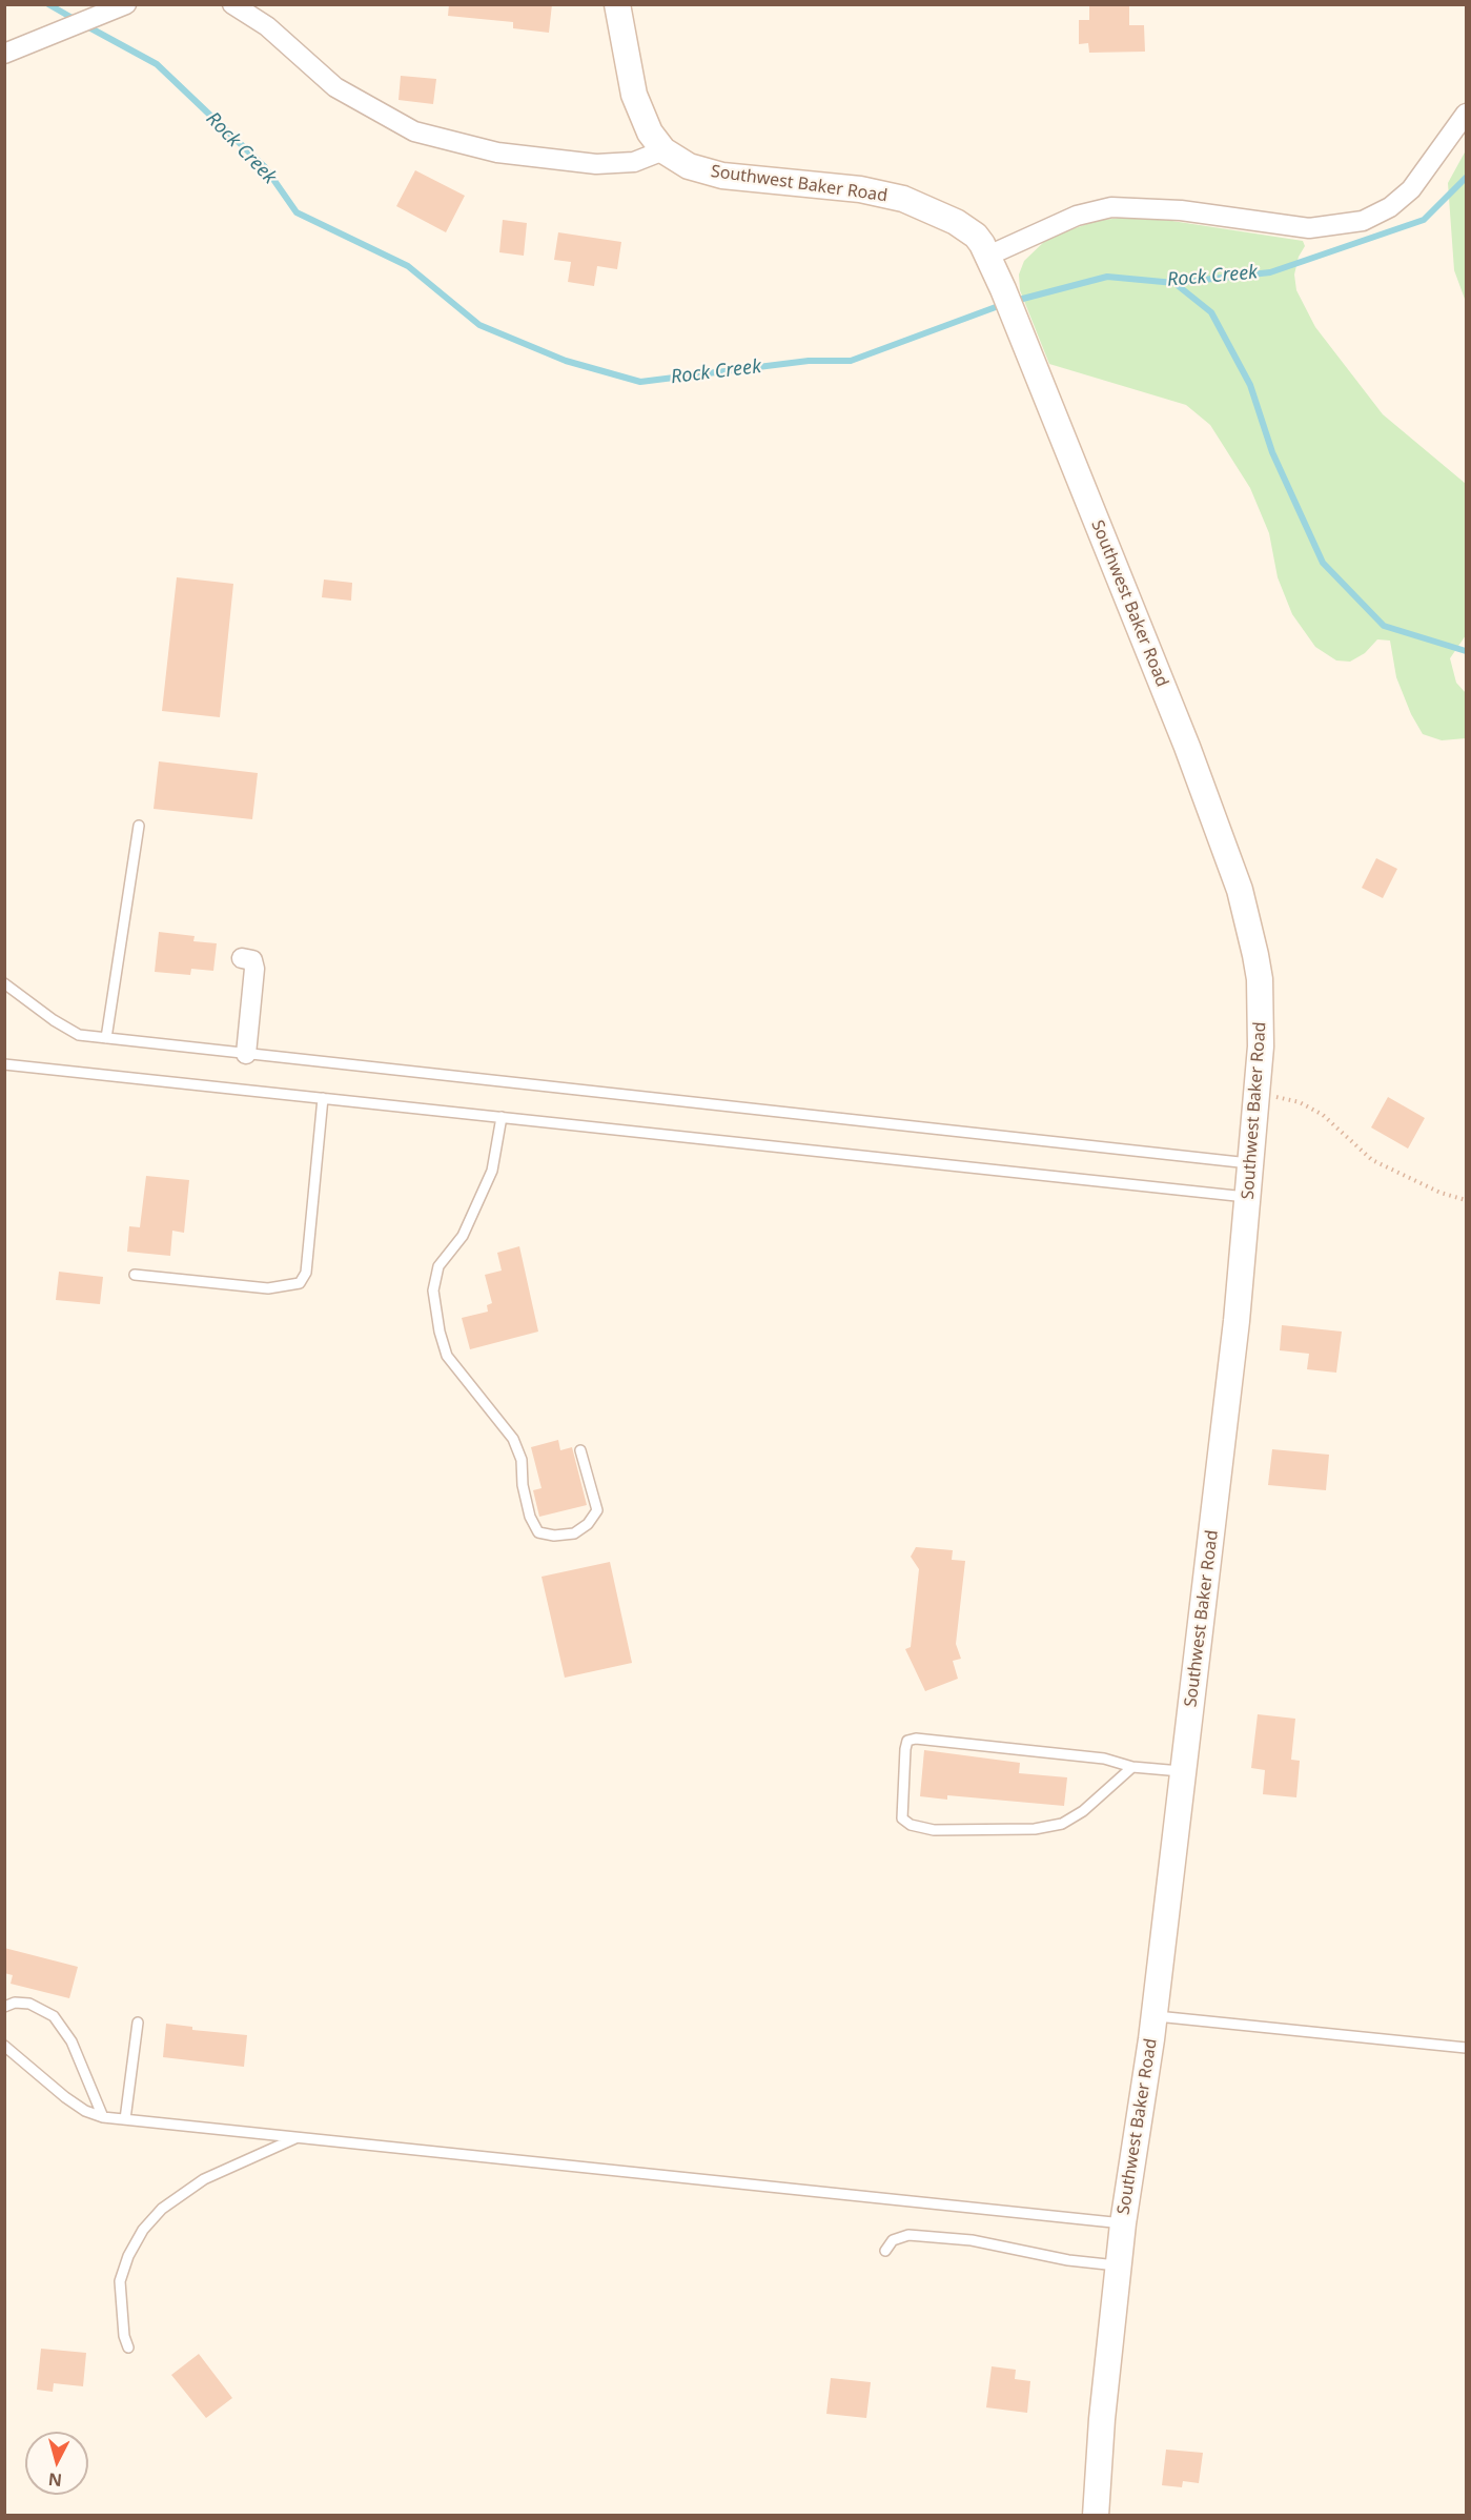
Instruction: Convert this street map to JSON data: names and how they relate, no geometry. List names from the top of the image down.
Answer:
{
  "streets": {
    "main road": ["Southwest Baker Road"]
  },
  "water": ["Rock Creek"],
  "north": "bottom"
}
